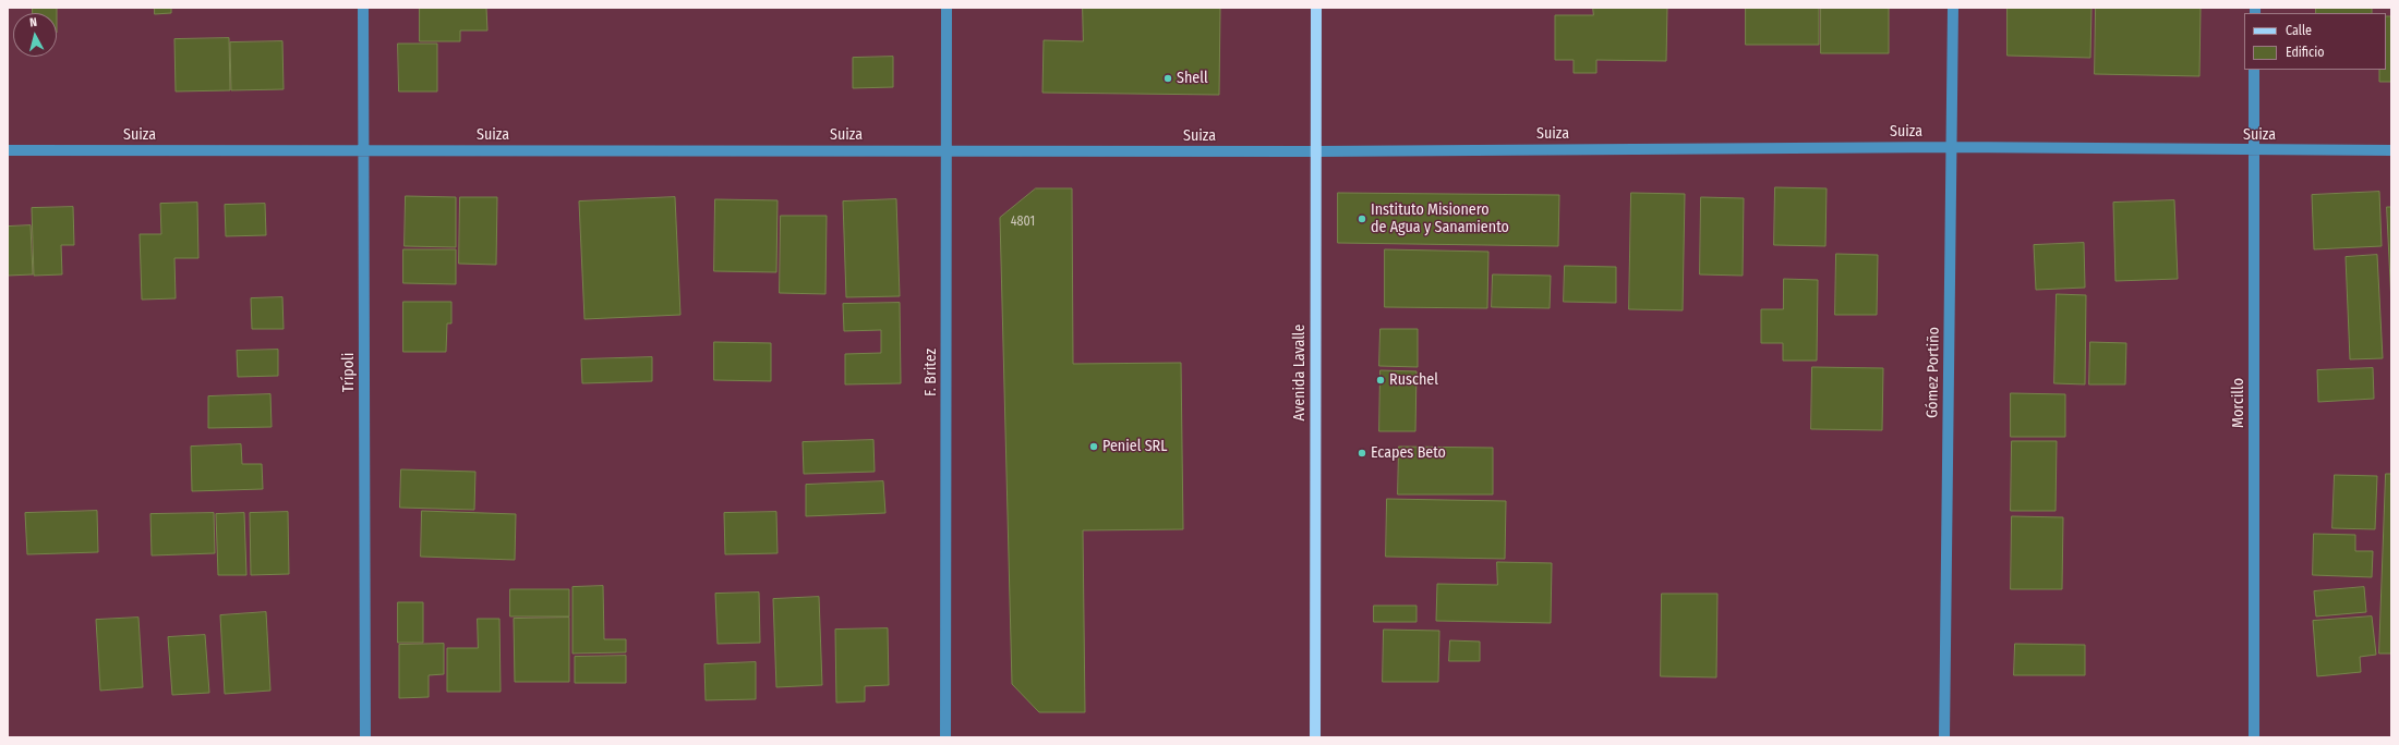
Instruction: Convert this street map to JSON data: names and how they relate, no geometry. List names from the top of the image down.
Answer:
{
  "streets": {
    "main road": ["Avenida Lavalle"],
    "street": [
      "Suiza",
      "Trípoli",
      "F. Britez",
      "Gómez Portiño",
      "Morcillo"
    ]
  },
  "crossings": [
    ["Suiza", "Trípoli"],
    ["Suiza", "F. Britez"],
    ["Suiza", "Avenida Lavalle"],
    ["Suiza", "Gómez Portiño"],
    ["Suiza", "Morcillo"]
  ],
  "places": [
    "Shell",
    "Instituto Misionero de Agua y Sanamiento",
    "Ruschel",
    "Peniel SRL",
    "Ecapes Beto"
  ],
  "house_numbers": ["4801"],
  "legend": ["Calle", "Edificio"],
  "north": "top"
}
